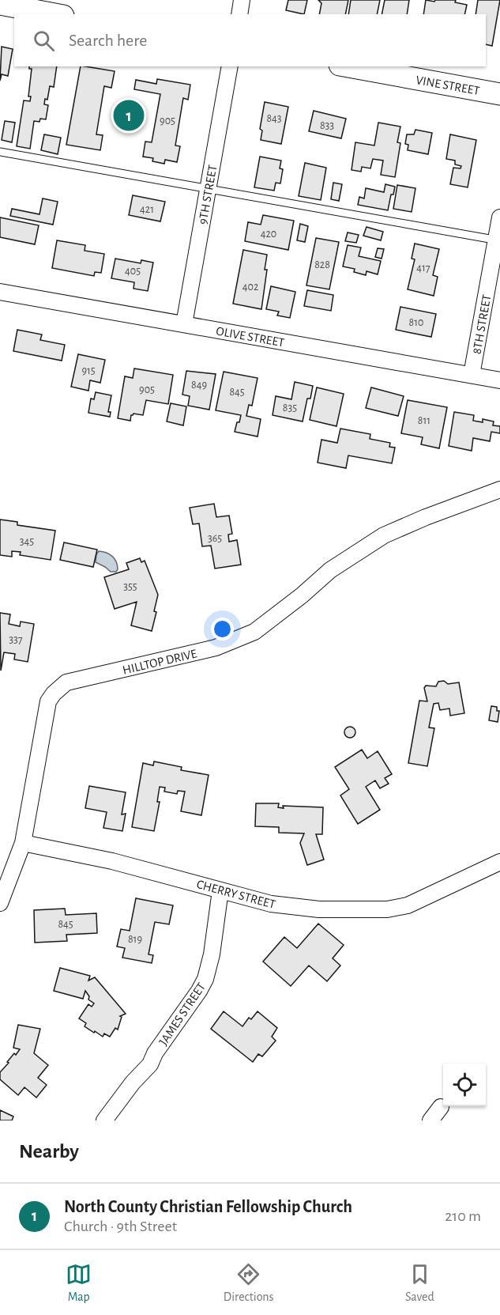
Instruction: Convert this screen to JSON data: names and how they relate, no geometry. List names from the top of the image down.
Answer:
{
  "streets": {
    "street": [
      "VINE STREET",
      "9TH STREET",
      "8TH STREET",
      "OLIVE STREET",
      "HILLTOP DRIVE",
      "CHERRY STREET",
      "JAMES STREET"
    ]
  },
  "crossings": [
    ["9TH STREET", "OLIVE STREET"],
    ["8TH STREET", "OLIVE STREET"],
    ["HILLTOP DRIVE", "CHERRY STREET"],
    ["CHERRY STREET", "JAMES STREET"]
  ],
  "house_numbers": [
    "843",
    "905",
    "833",
    "421",
    "420",
    "828",
    "417",
    "405",
    "402",
    "810",
    "915",
    "849",
    "905",
    "845",
    "835",
    "811",
    "365",
    "345",
    "355",
    "337",
    "845",
    "819"
  ],
  "page": {
    "search": "Search here",
    "pins": "1",
    "heading": "Nearby",
    "list": [
      {
        "mark": "1",
        "name": "North County Christian Fellowship Church",
        "note": "Church · 9th Street",
        "value": "210 m"
      }
    ],
    "nav": ["Map", "Directions", "Saved"]
  }
}
